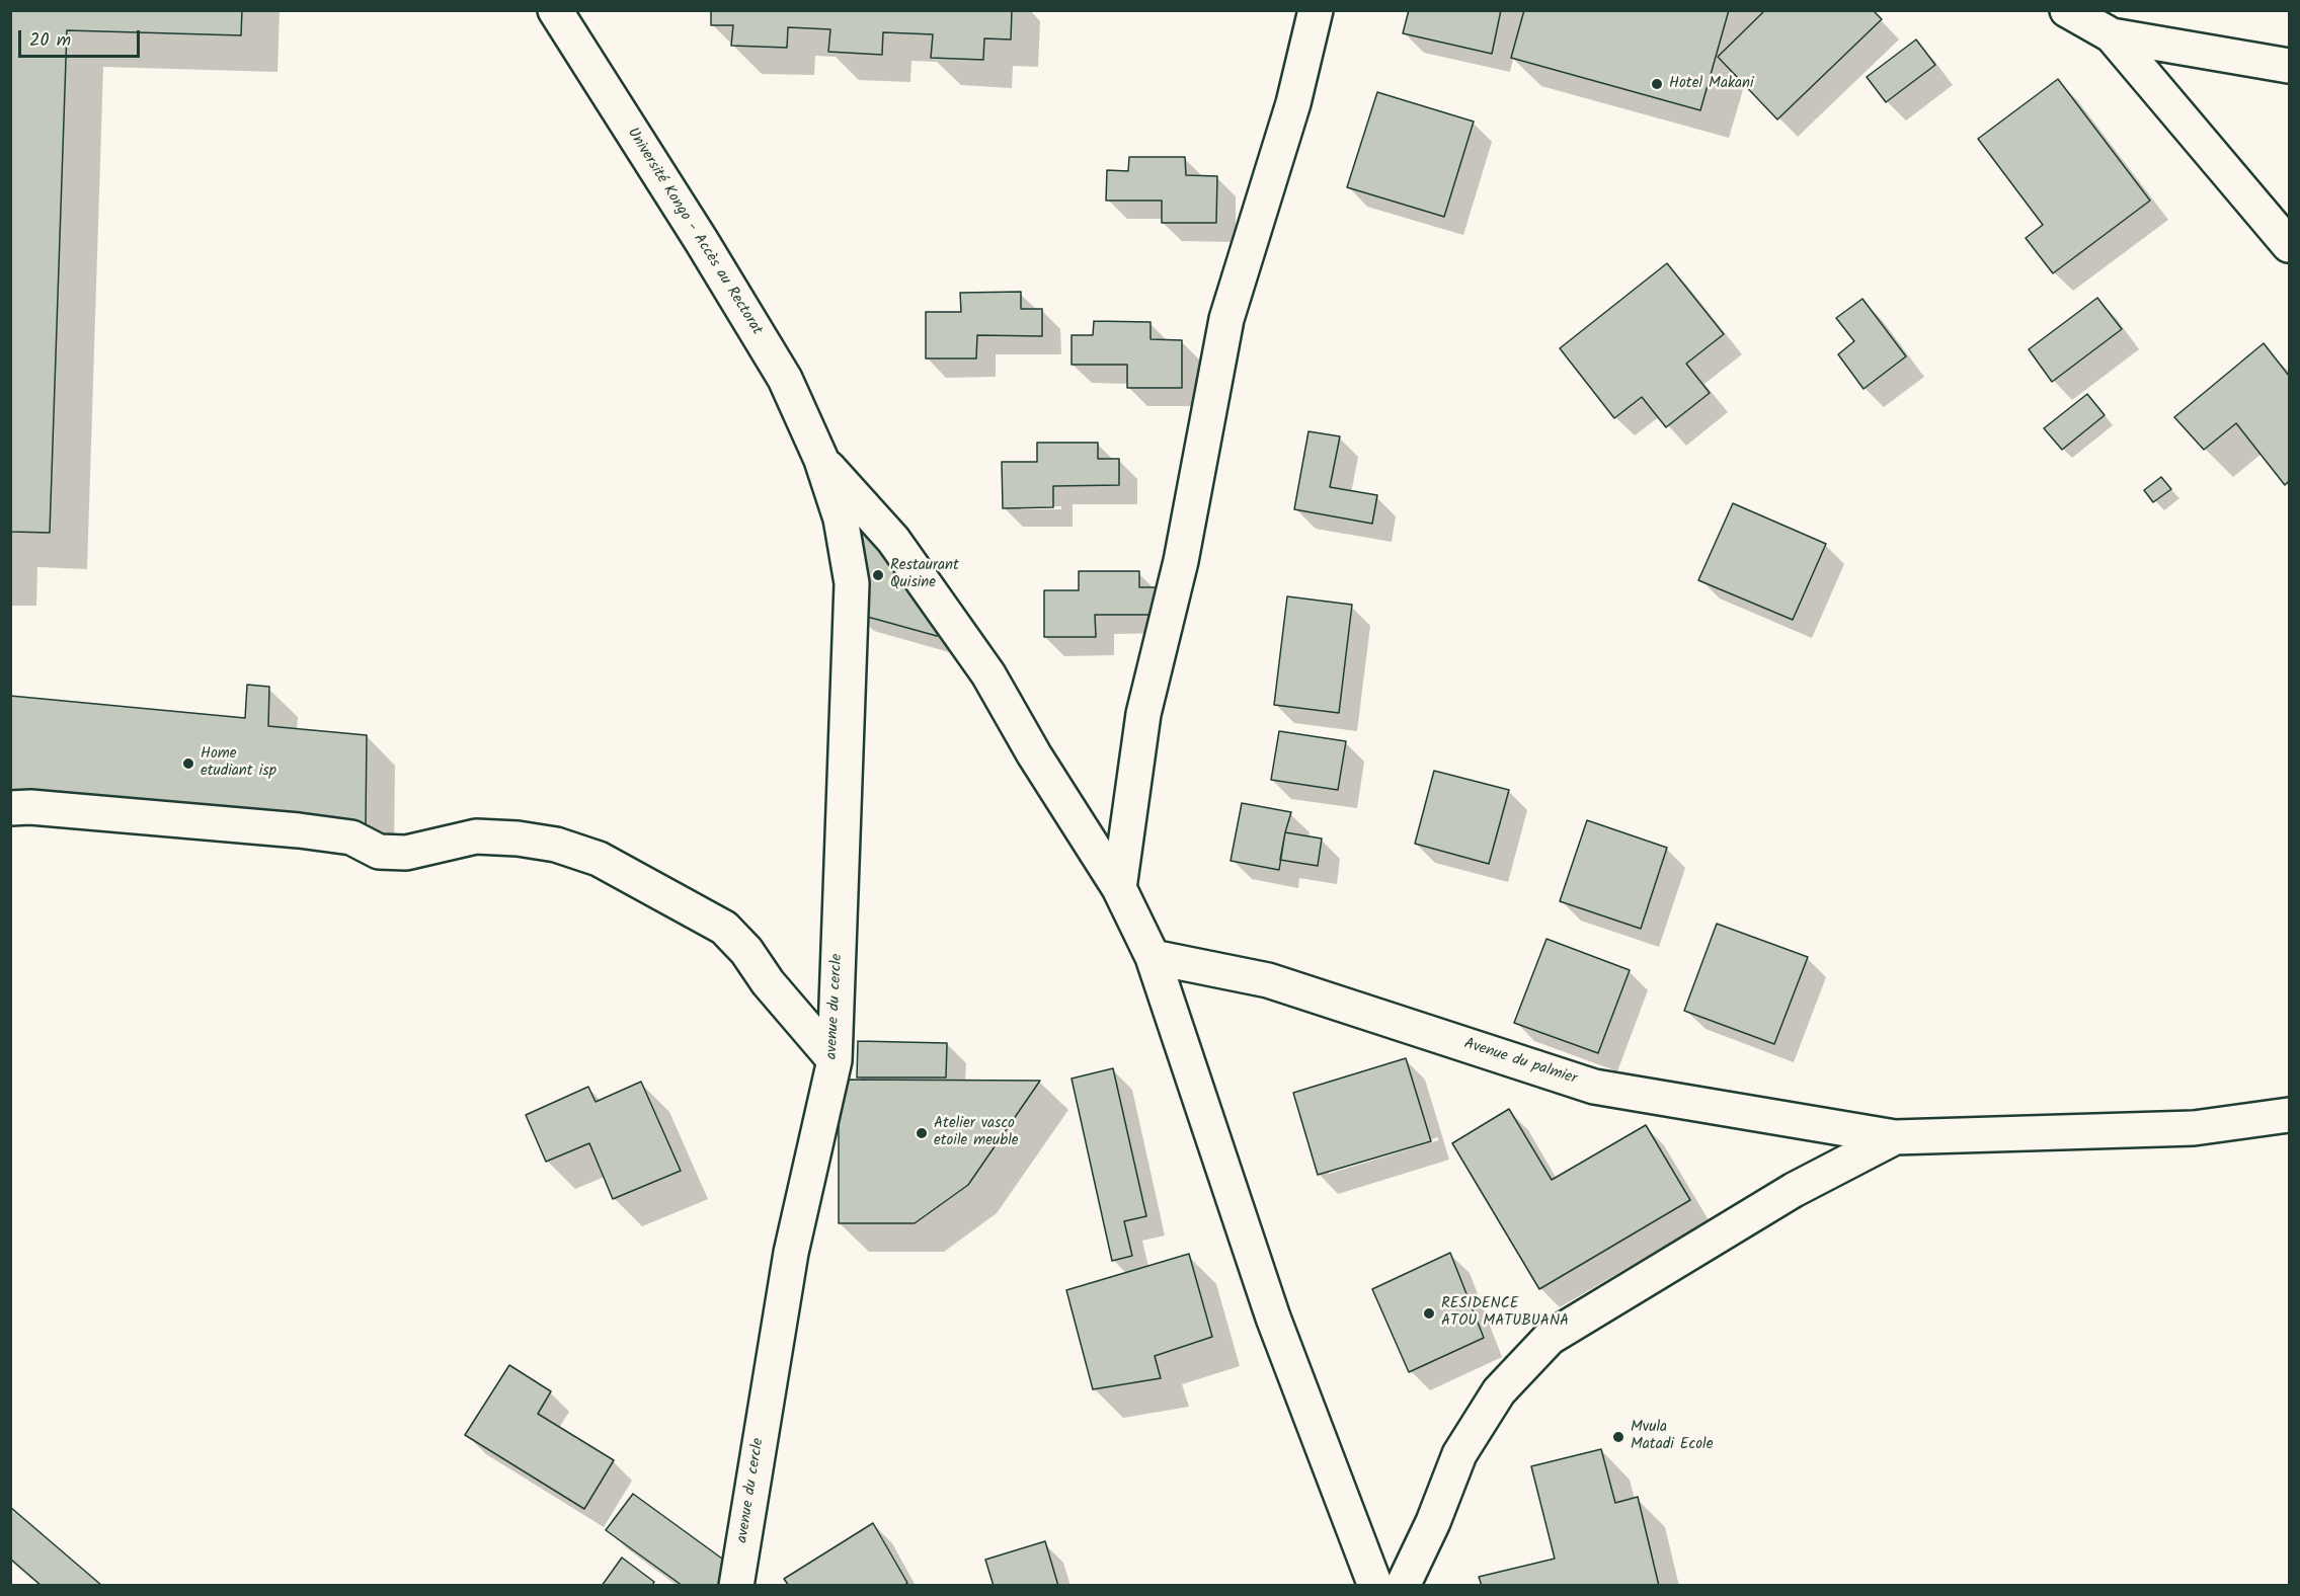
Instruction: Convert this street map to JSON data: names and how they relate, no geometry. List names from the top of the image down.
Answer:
{
  "streets": {
    "street": ["Université Kongo - Accès au Rectorat", "avenue du cercle", "Avenue du palmier"]
  },
  "crossings": [
    ["Université Kongo - Accès au Rectorat", "avenue du cercle"]
  ],
  "places": [
    "Hotel Makani",
    "Restaurant Quisine",
    "Home etudiant isp",
    "Atelier vasco etoile meuble",
    "RESIDENCE ATOU MATUBUANA",
    "Mvula Matadi Ecole"
  ],
  "scale_bar": "20 m"
}
